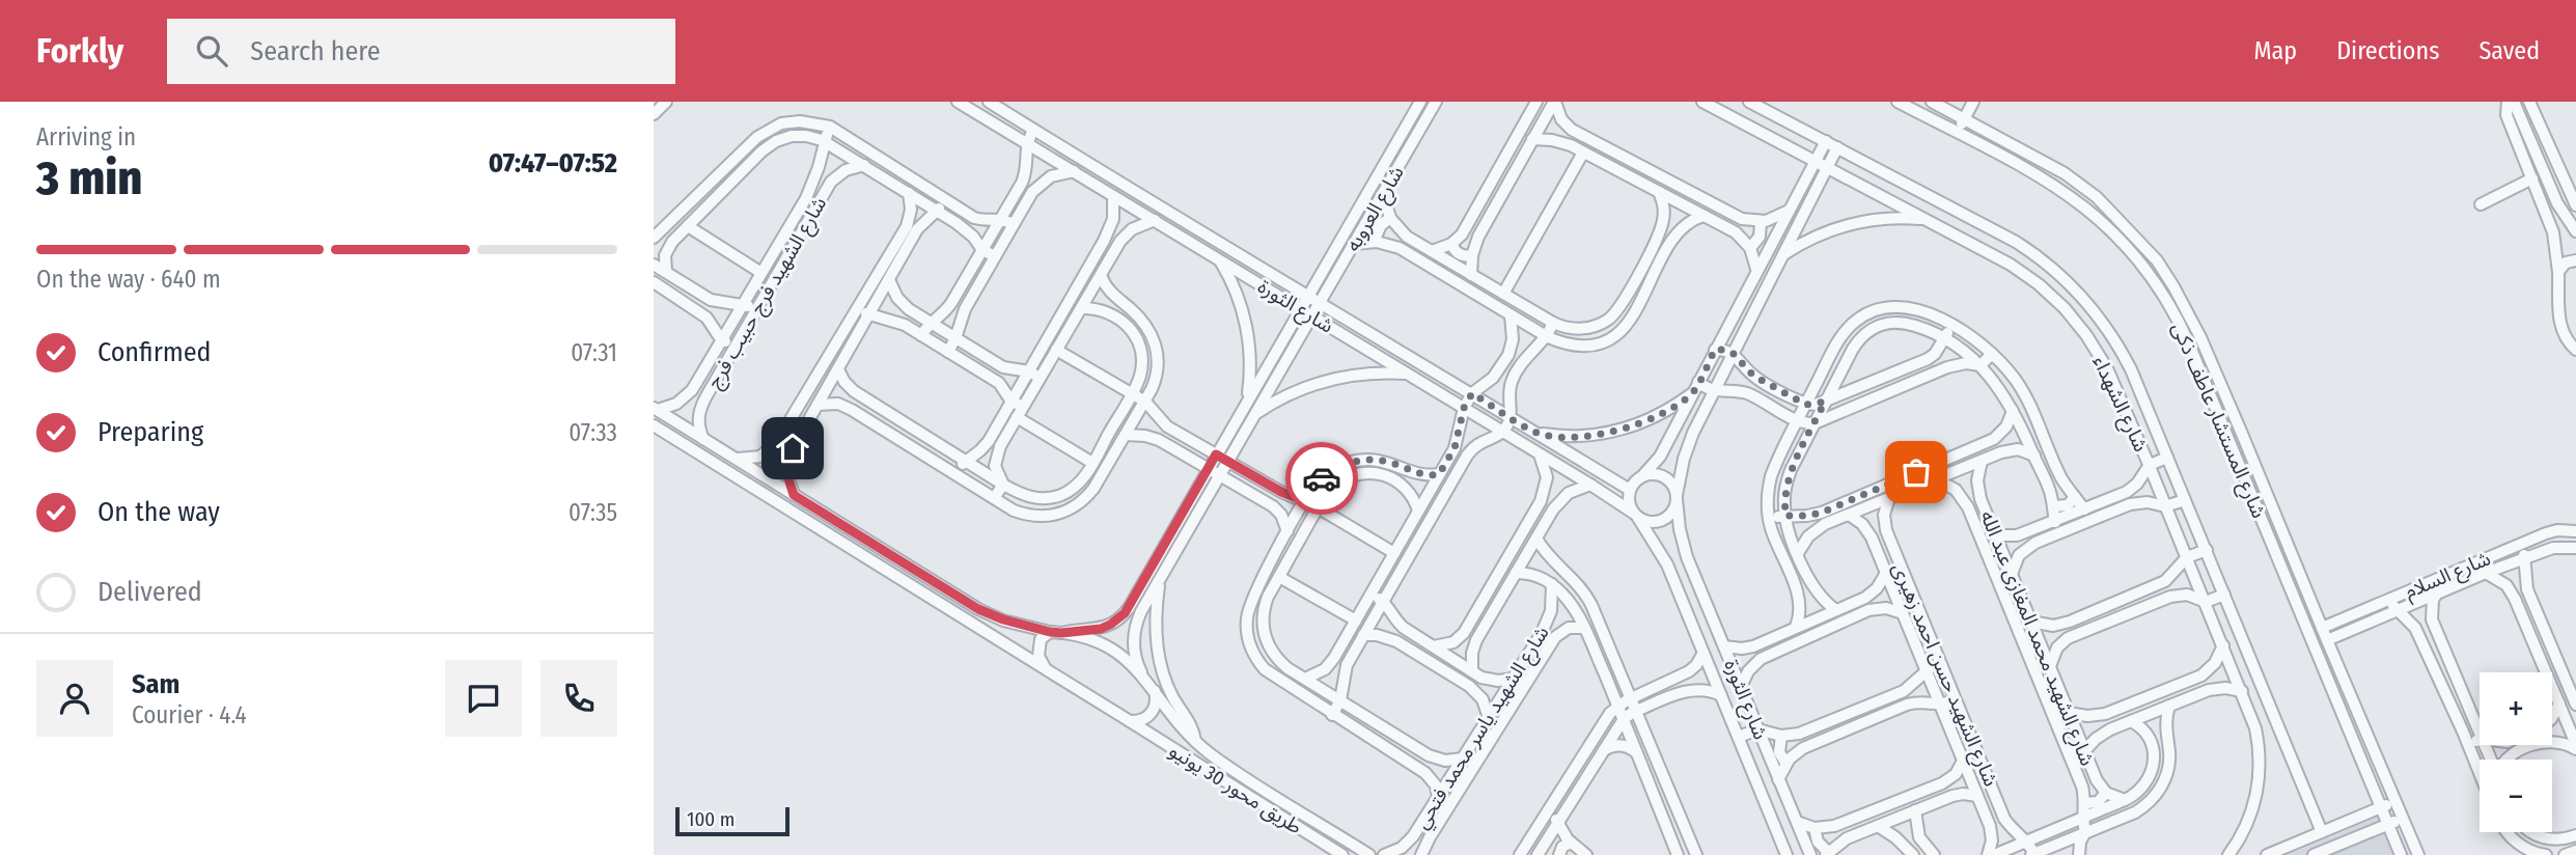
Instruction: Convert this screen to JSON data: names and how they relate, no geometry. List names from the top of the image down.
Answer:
{
  "streets": {
    "street": [
      "شارع العروبه",
      "شارع الشهيد فرج حبيب فرج",
      "شارع الثورة",
      "شارع الشهداء",
      "شارع المستشار عاطف ذكى",
      "شارع السلام",
      "شارع الشهيد محمد المغازى عبد الله",
      "شارع الشهيد حسن احمد زهيرى",
      "شارع الشهيد ياسر محمد فتحي",
      "طريق محور 30 يونيو"
    ]
  },
  "crossings": [
    ["شارع العروبه", "شارع الثورة"],
    ["شارع العروبه", "طريق محور 30 يونيو"],
    ["شارع المستشار عاطف ذكى", "شارع السلام"]
  ],
  "scale_bar": "100 m",
  "page": {
    "header": "Forkly",
    "search": "Search here",
    "nav": ["Map", "Directions", "Saved"],
    "heading": ["3 min", "Arriving in", "07:47–07:52"],
    "panel": ["Sam", "Courier · 4.4"],
    "bar": "On the way · 640 m",
    "list": [
      ["Confirmed", "07:31"],
      ["Preparing", "07:33"],
      ["On the way", "07:35"],
      "Delivered"
    ],
    "map_buttons": ["+", "−"],
    "scale": "100 m"
  }
}
